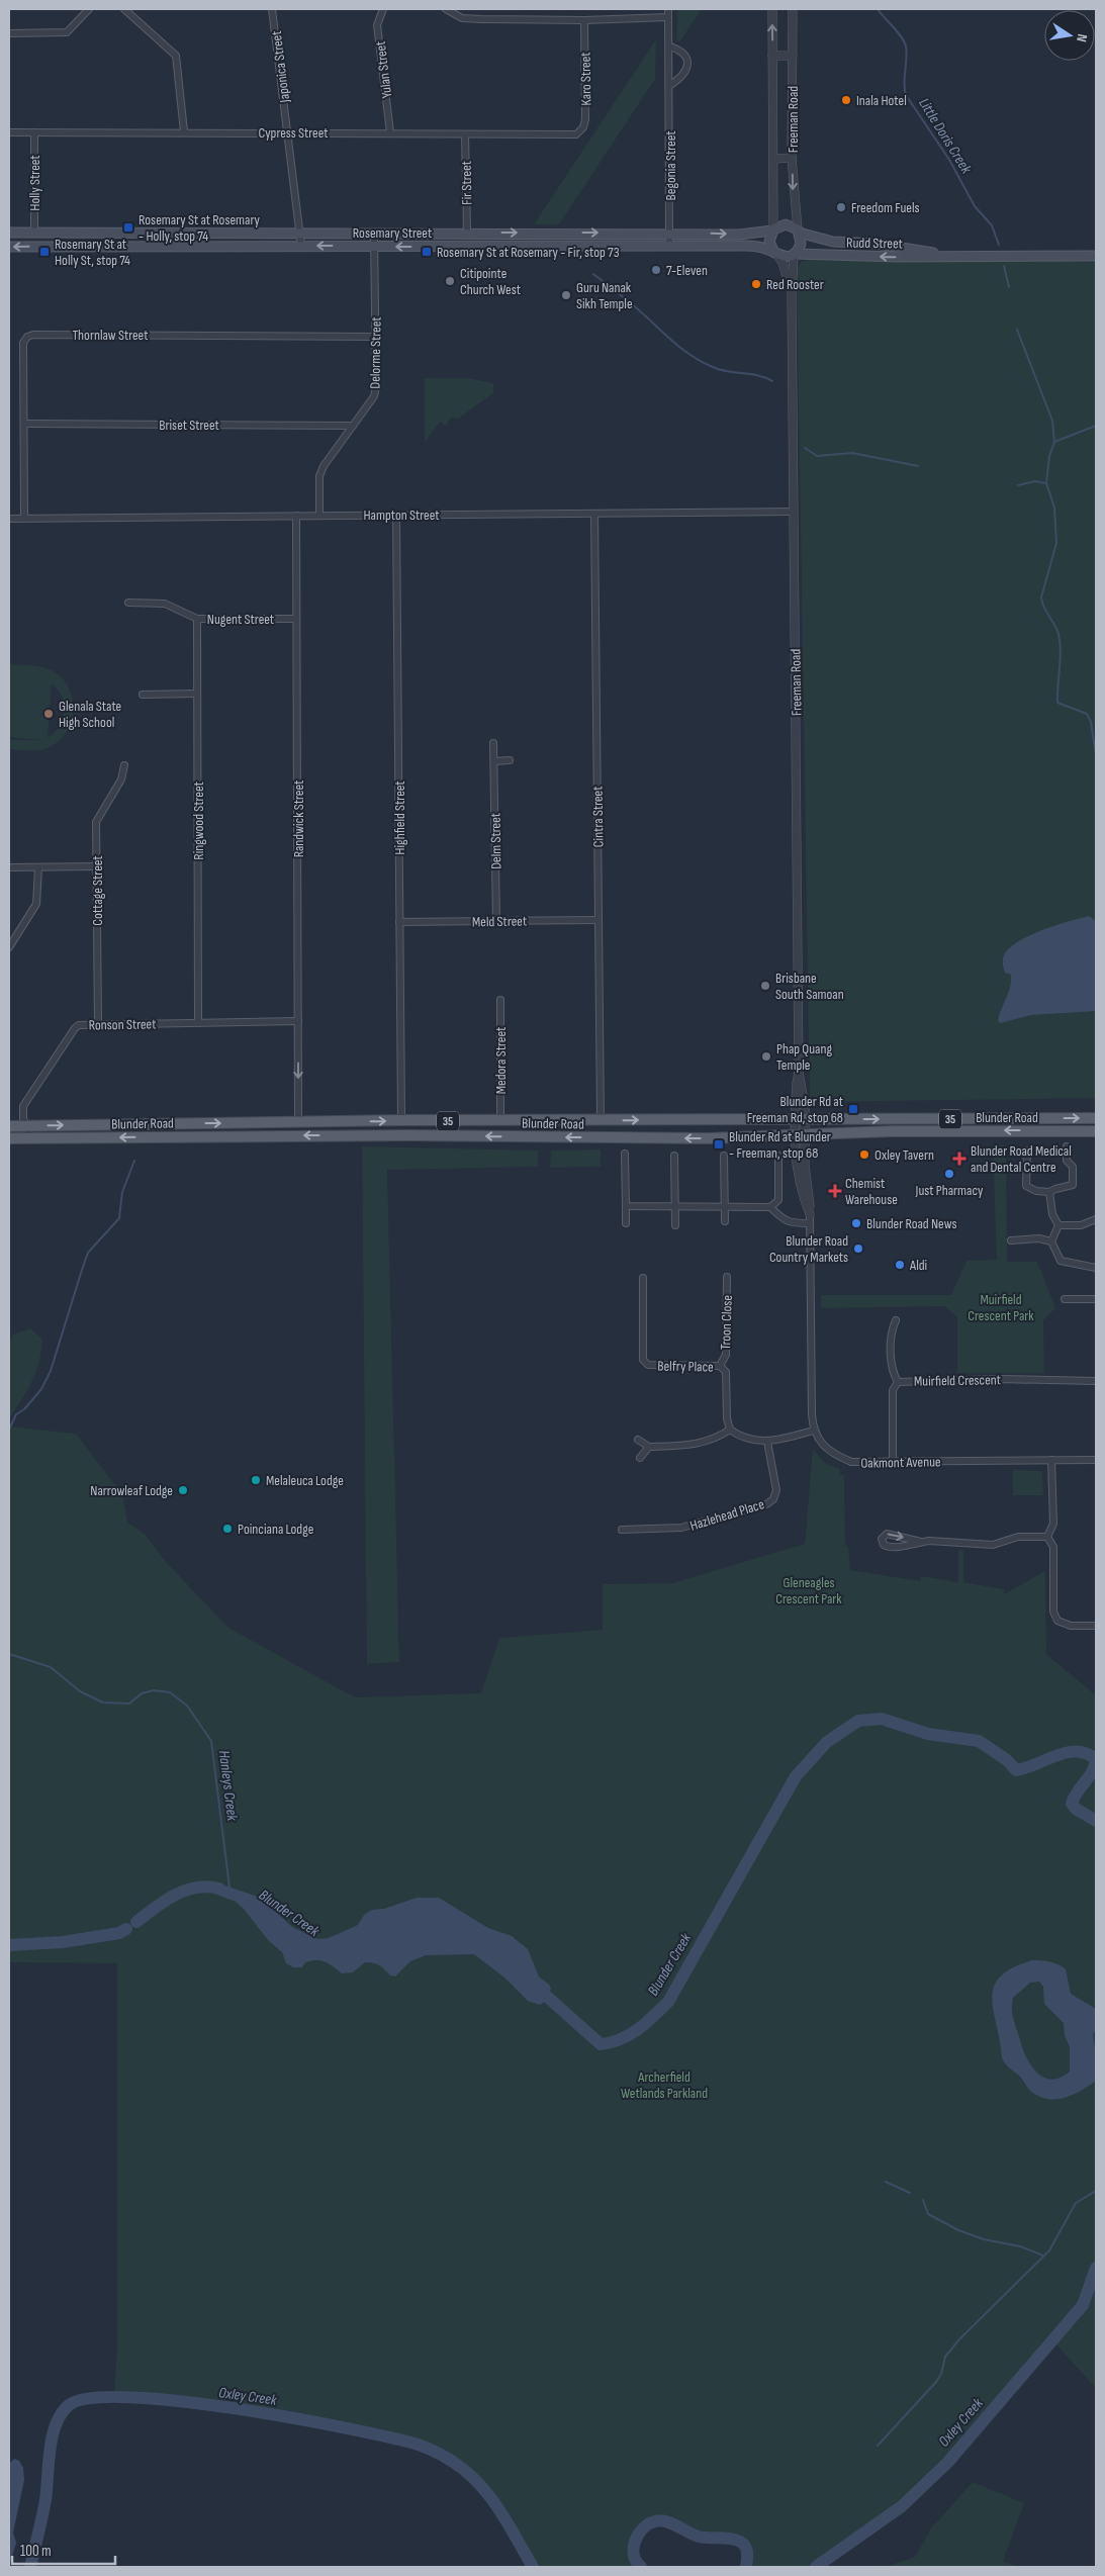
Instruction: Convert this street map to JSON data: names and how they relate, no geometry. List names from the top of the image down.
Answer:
{
  "streets": {
    "main road": [
      "Rosemary Street",
      "Rudd Street",
      "Blunder Road",
      "35"
    ],
    "street": [
      "Japonica Street",
      "Yulan Street",
      "Karo Street",
      "Freeman Road",
      "Cypress Street",
      "Begonia Street",
      "Holly Street",
      "Fir Street",
      "Thornlaw Street",
      "Delorme Street",
      "Briset Street",
      "Hampton Street",
      "Nugent Street",
      "Cintra Street",
      "Highfield Street",
      "Randwick Street",
      "Ringwood Street",
      "Delm Street",
      "Cottage Street",
      "Meld Street",
      "Ronson Street",
      "Medora Street",
      "Troon Close",
      "Belfry Place",
      "Muirfield Crescent",
      "Oakmont Avenue",
      "Hazlehead Place"
    ]
  },
  "crossings": [
    ["Japonica Street", "Cypress Street"],
    ["Japonica Street", "Rosemary Street"],
    ["Yulan Street", "Cypress Street"],
    ["Karo Street", "Cypress Street"],
    ["Freeman Road", "Rosemary Street"],
    ["Freeman Road", "Rudd Street"],
    ["Freeman Road", "Hampton Street"],
    ["Freeman Road", "Blunder Road"],
    ["Cypress Street", "Holly Street"],
    ["Cypress Street", "Fir Street"],
    ["Begonia Street", "Rosemary Street"],
    ["Holly Street", "Rosemary Street"],
    ["Fir Street", "Rosemary Street"],
    ["Rosemary Street", "Rudd Street"],
    ["Rosemary Street", "Delorme Street"],
    ["Thornlaw Street", "Delorme Street"],
    ["Thornlaw Street", "Briset Street"],
    ["Thornlaw Street", "Hampton Street"],
    ["Delorme Street", "Briset Street"],
    ["Delorme Street", "Hampton Street"],
    ["Hampton Street", "Cintra Street"],
    ["Hampton Street", "Highfield Street"],
    ["Hampton Street", "Randwick Street"],
    ["Nugent Street", "Randwick Street"],
    ["Nugent Street", "Ringwood Street"],
    ["Cintra Street", "Meld Street"],
    ["Cintra Street", "Blunder Road"],
    ["Highfield Street", "Meld Street"],
    ["Highfield Street", "Blunder Road"],
    ["Randwick Street", "Ronson Street"],
    ["Randwick Street", "Blunder Road"],
    ["Ringwood Street", "Ronson Street"],
    ["Delm Street", "Meld Street"],
    ["Cottage Street", "Ronson Street"],
    ["Ronson Street", "Blunder Road"],
    ["Medora Street", "Blunder Road"],
    ["Troon Close", "Belfry Place"],
    ["Muirfield Crescent", "Oakmont Avenue"]
  ],
  "water": [
    "Little Doris Creek",
    "Hanleys Creek",
    "Blunder Creek",
    "Oxley Creek"
  ],
  "parks": ["Muirfield Crescent Park", "Gleneagles Crescent Park", "Archerfield Wetlands Parkland"],
  "places": {
    "other": [
      "Inala Hotel",
      "Freedom Fuels",
      "7-Eleven",
      "Citipointe Church West",
      "Red Rooster",
      "Guru Nanak Sikh Temple",
      "Glenala State High School",
      "Brisbane South Samoan",
      "Phap Quang Temple",
      "Oxley Tavern",
      "Just Pharmacy",
      "Blunder Road News",
      "Blunder Road Country Markets",
      "Aldi",
      "Melaleuca Lodge",
      "Narrowleaf Lodge",
      "Poinciana Lodge"
    ],
    "transit": [
      "Rosemary St at Rosemary - Holly, stop 74",
      "Rosemary St at Holly St, stop 74",
      "Rosemary St at Rosemary - Fir, stop 73",
      "Blunder Rd at Freeman Rd, stop 68",
      "Blunder Rd at Blunder - Freeman, stop 68"
    ],
    "health": ["Blunder Road Medical and Dental Centre", "Chemist Warehouse"]
  },
  "scale_bar": "100 m",
  "north": "right"
}
